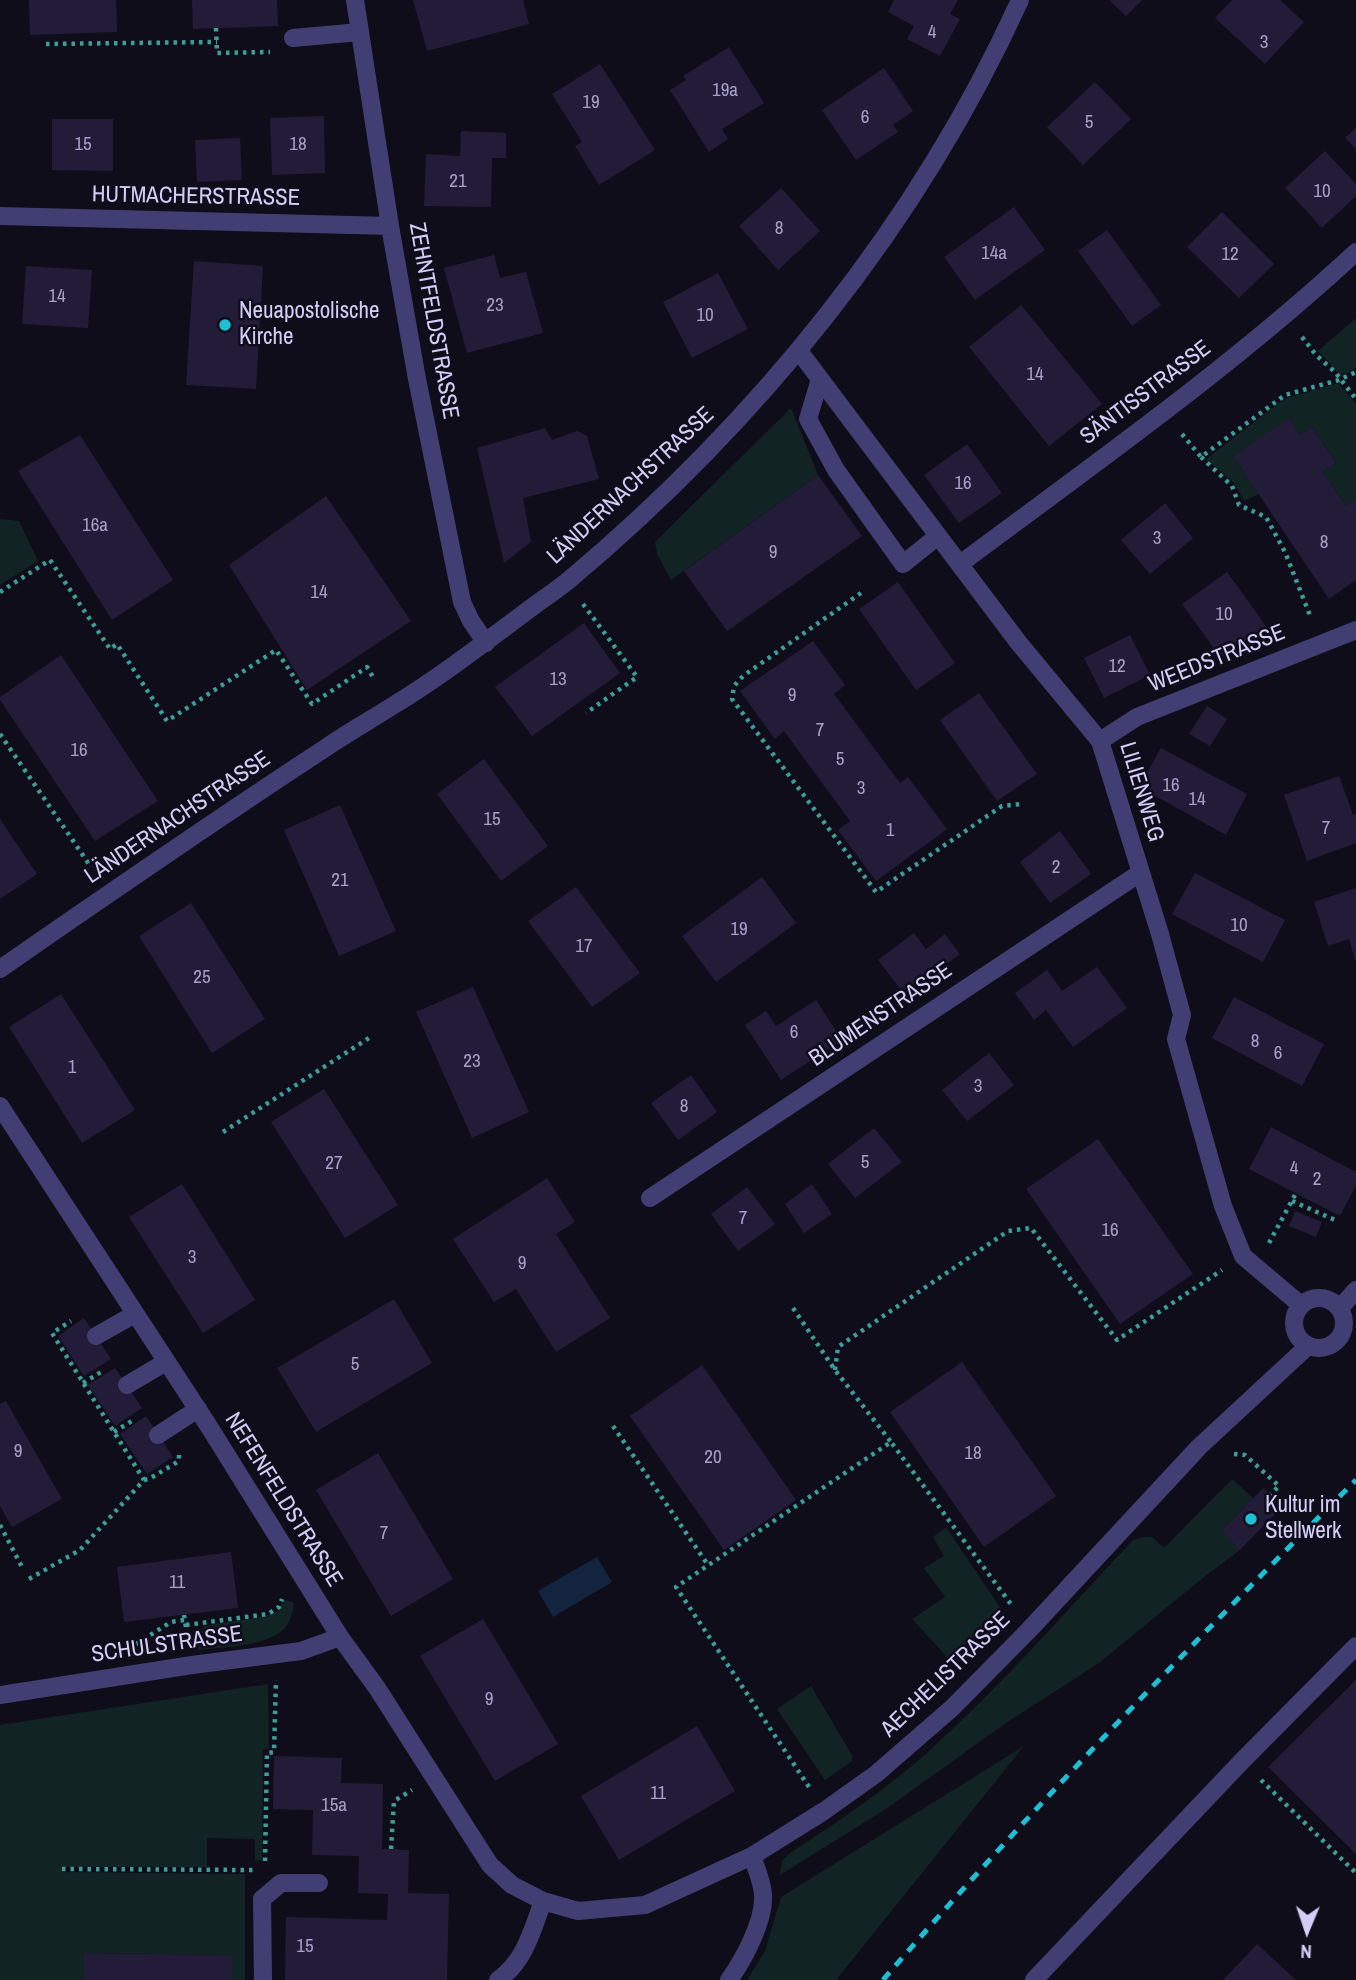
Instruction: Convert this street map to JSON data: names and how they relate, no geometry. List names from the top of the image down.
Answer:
{
  "streets": {
    "street": [
      "HUTMACHERSTRASSE",
      "ZEHNTFELDSTRASSE",
      "SÄNTISSTRASSE",
      "LÄNDERNACHSTRASSE",
      "WEEDSTRASSE",
      "LILIENWEG",
      "BLUMENSTRASSE",
      "NEFENFELDSTRASSE",
      "SCHULSTRASSE",
      "AECHELISTRASSE"
    ]
  },
  "crossings": [
    ["HUTMACHERSTRASSE", "ZEHNTFELDSTRASSE"],
    ["ZEHNTFELDSTRASSE", "LÄNDERNACHSTRASSE"],
    ["SÄNTISSTRASSE", "LILIENWEG"],
    ["LÄNDERNACHSTRASSE", "LILIENWEG"],
    ["WEEDSTRASSE", "LILIENWEG"],
    ["LILIENWEG", "BLUMENSTRASSE"],
    ["LILIENWEG", "AECHELISTRASSE"],
    ["NEFENFELDSTRASSE", "SCHULSTRASSE"],
    ["NEFENFELDSTRASSE", "AECHELISTRASSE"]
  ],
  "places": ["Neuapostolische Kirche", "Kultur im Stellwerk"],
  "house_numbers": [
    "4",
    "3",
    "19a",
    "19",
    "6",
    "5",
    "15",
    "18",
    "21",
    "10",
    "8",
    "14a",
    "12",
    "14",
    "23",
    "10",
    "14",
    "16",
    "16a",
    "3",
    "8",
    "9",
    "14",
    "10",
    "12",
    "13",
    "9",
    "7",
    "16",
    "5",
    "16",
    "3",
    "14",
    "15",
    "7",
    "1",
    "2",
    "21",
    "10",
    "19",
    "17",
    "25",
    "6",
    "8",
    "6",
    "23",
    "1",
    "3",
    "8",
    "5",
    "27",
    "4",
    "2",
    "7",
    "16",
    "3",
    "9",
    "5",
    "9",
    "18",
    "20",
    "7",
    "11",
    "9",
    "11",
    "15a",
    "15"
  ],
  "north": "bottom"
}
